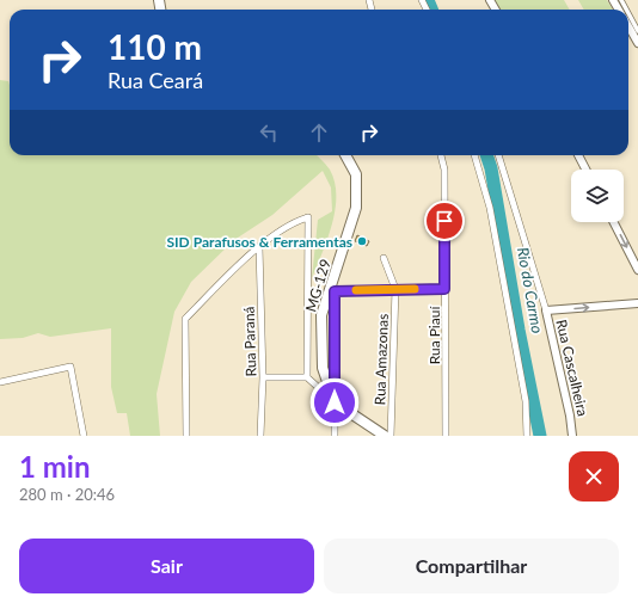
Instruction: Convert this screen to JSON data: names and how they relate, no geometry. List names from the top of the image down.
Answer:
{
  "streets": {
    "main road": ["MG-129"],
    "street": [
      "Rua Piauí",
      "Rua Paraná",
      "Rua Amazonas",
      "Rua Cascalheira"
    ]
  },
  "one_way": ["Rua Cascalheira"],
  "water": ["Rio do Carmo"],
  "places": ["SID Parafusos & Ferramentas"],
  "page": {
    "turn": ["110 m", "Rua Ceará"],
    "heading": ["1 min", "280 m · 20:46"],
    "buttons": ["Sair", "Compartilhar"]
  }
}
